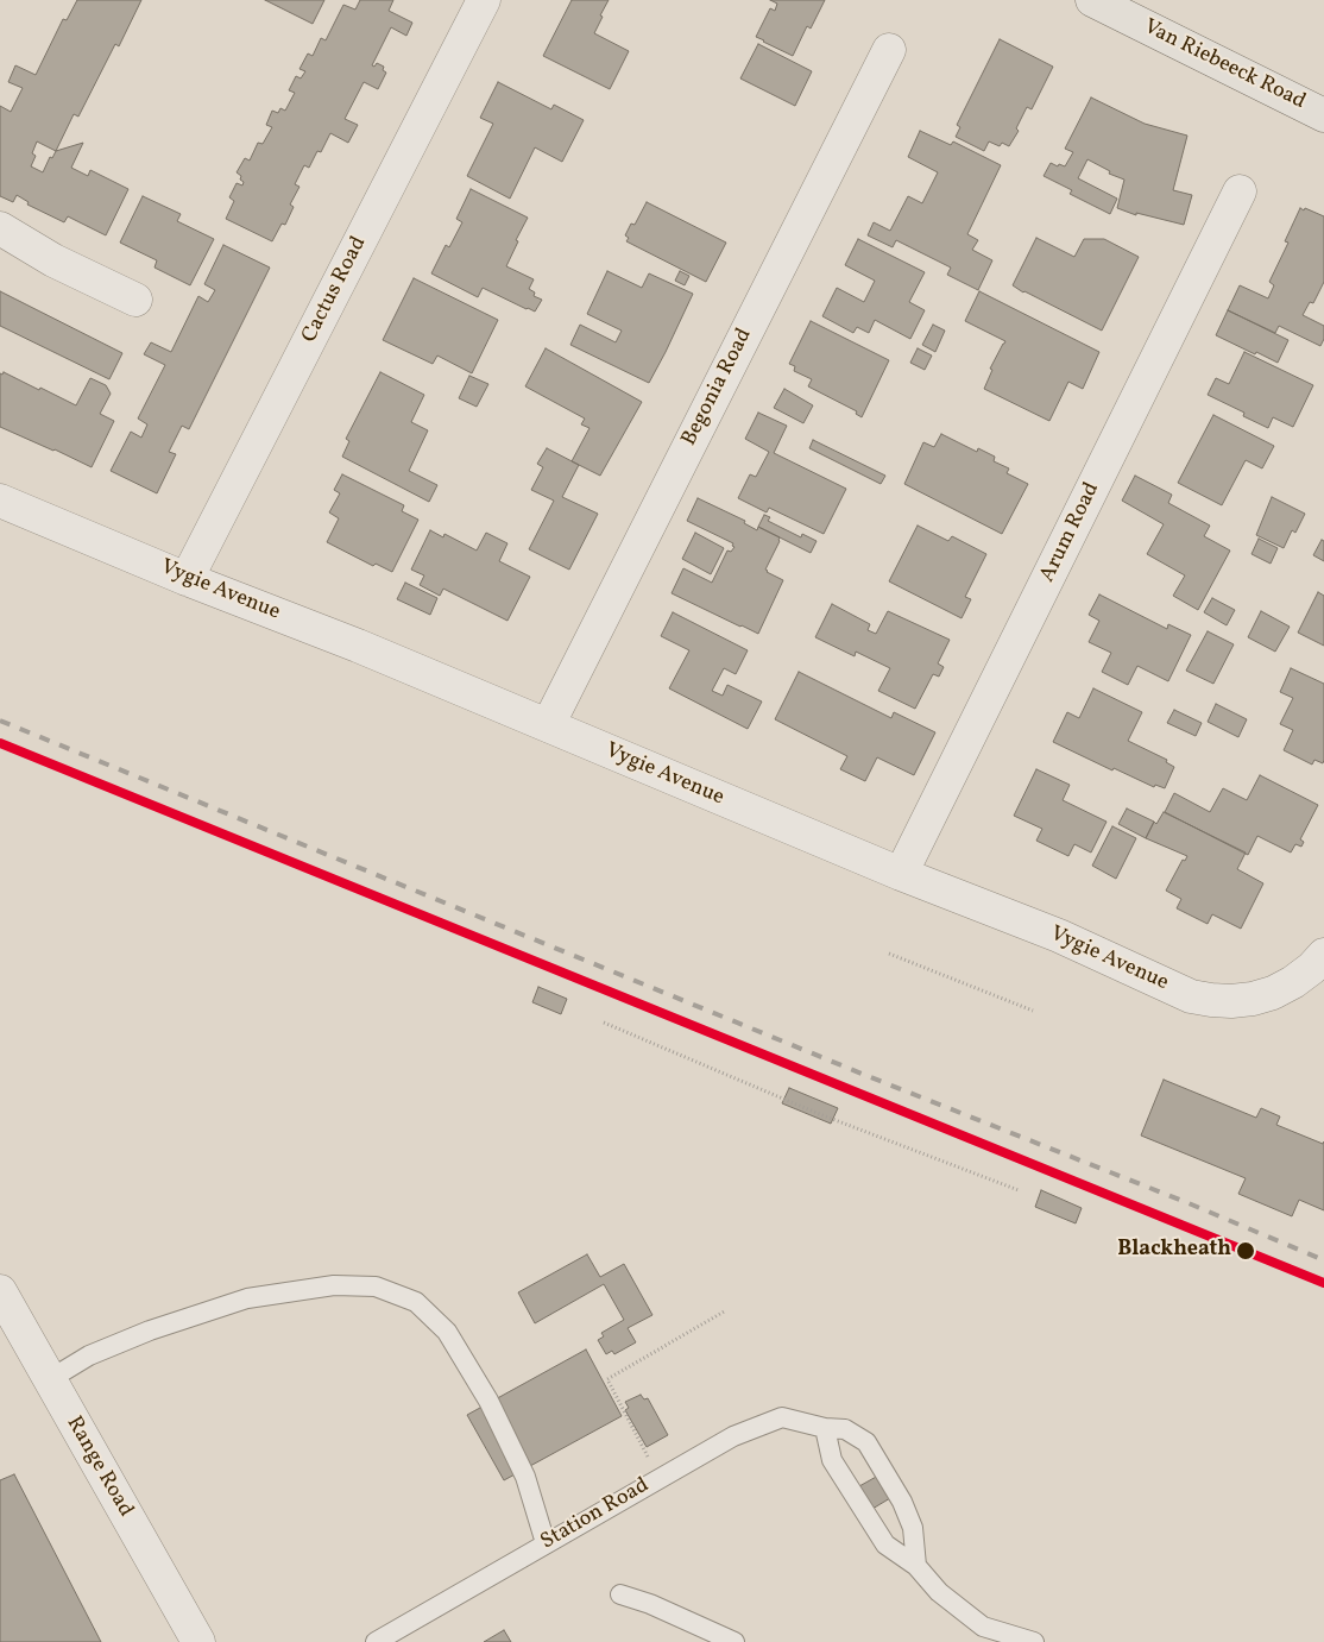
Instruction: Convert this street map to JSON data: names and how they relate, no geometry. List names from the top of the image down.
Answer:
{
  "streets": {
    "main road": ["Van Riebeeck Road"],
    "street": [
      "Cactus Road",
      "Begonia Road",
      "Arum Road",
      "Vygie Avenue",
      "Range Road"
    ],
    "lane": ["Station Road"]
  },
  "crossings": [
    ["Cactus Road", "Vygie Avenue"],
    ["Begonia Road", "Vygie Avenue"],
    ["Arum Road", "Vygie Avenue"]
  ],
  "places": ["Blackheath"]
}
